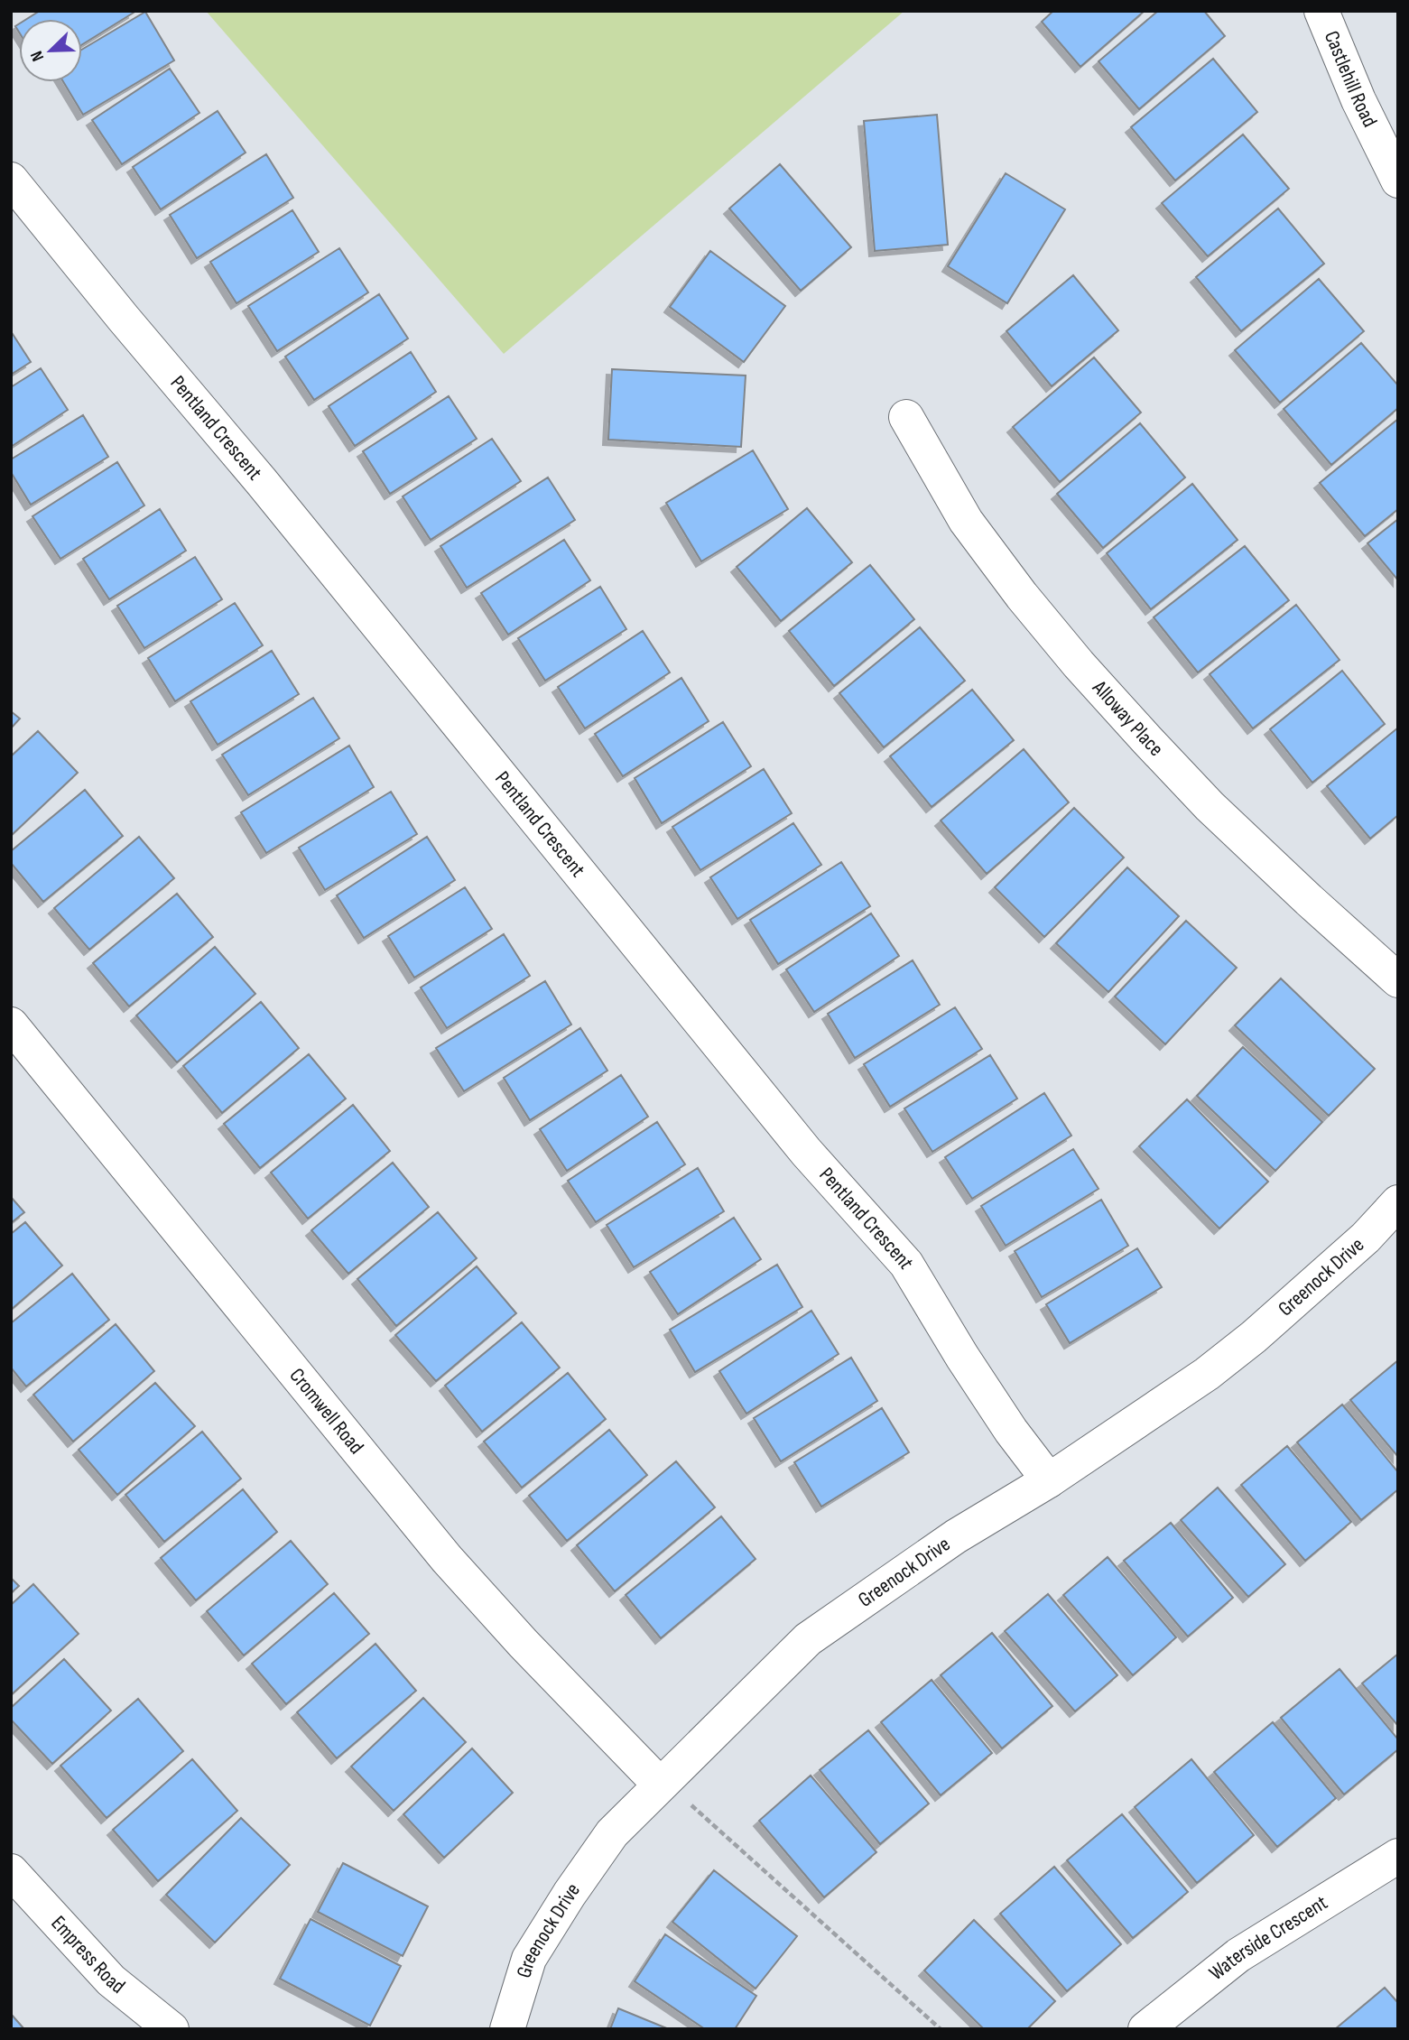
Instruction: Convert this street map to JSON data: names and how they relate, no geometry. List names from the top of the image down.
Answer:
{
  "streets": {
    "street": [
      "Castlehill Road",
      "Pentland Crescent",
      "Alloway Place",
      "Greenock Drive",
      "Cromwell Road",
      "Waterside Crescent",
      "Empress Road"
    ]
  },
  "crossings": [
    ["Pentland Crescent", "Greenock Drive"],
    ["Greenock Drive", "Cromwell Road"]
  ],
  "north": "bottom left"
}
